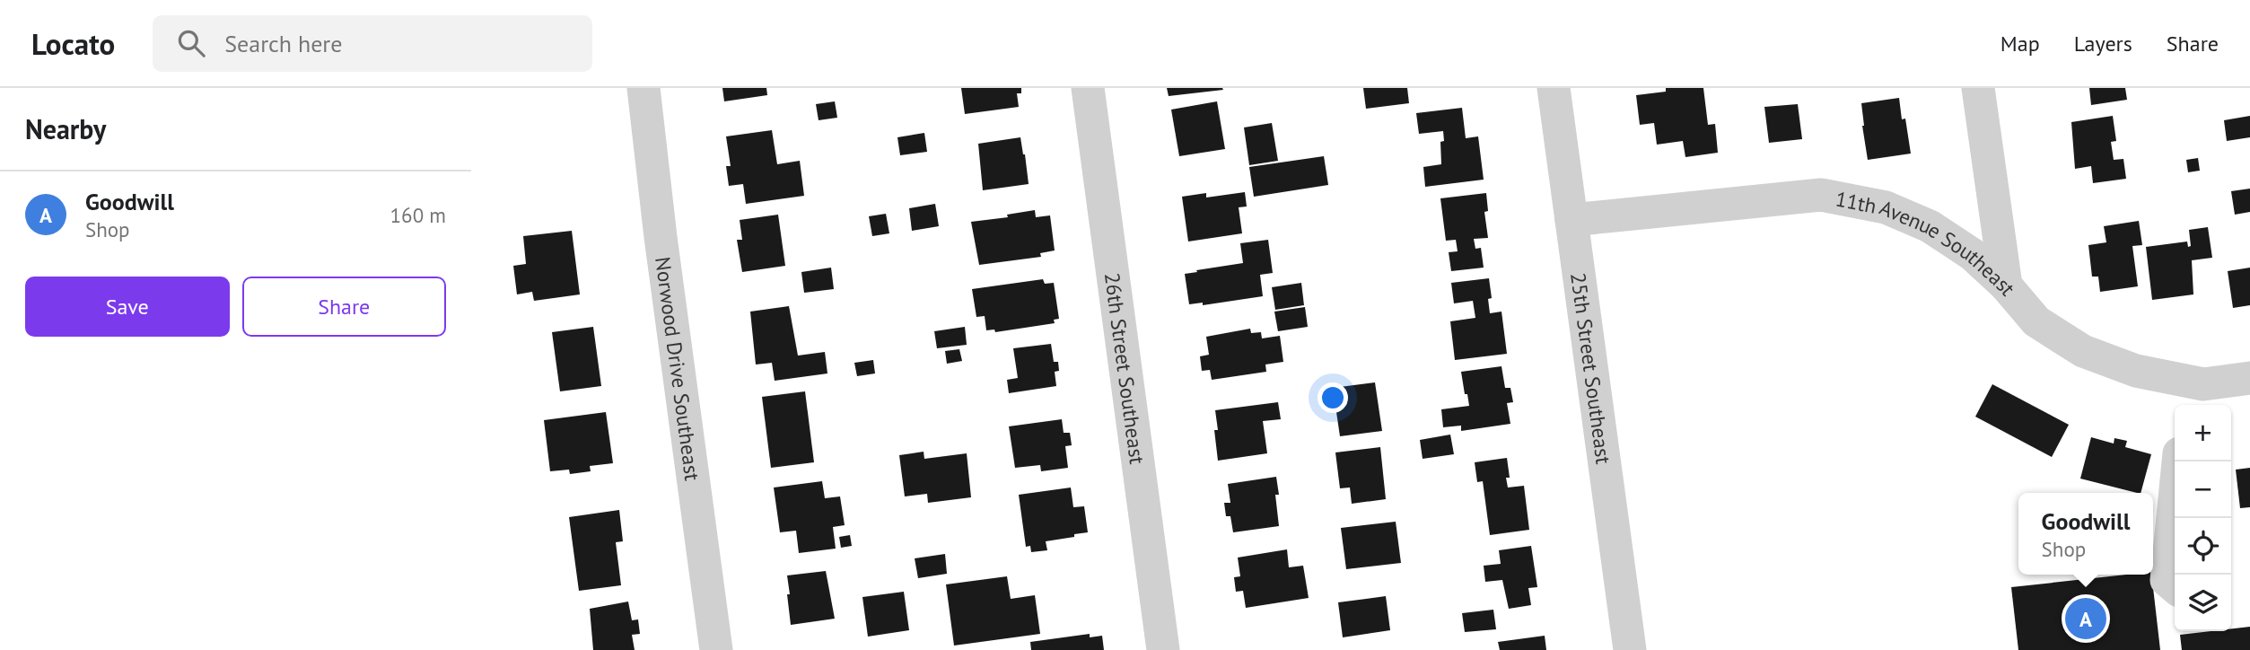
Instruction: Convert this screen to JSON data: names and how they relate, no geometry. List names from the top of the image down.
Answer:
{
  "streets": {
    "street": [
      "11th Avenue Southeast",
      "Norwood Drive Southeast",
      "26th Street Southeast",
      "25th Street Southeast"
    ]
  },
  "crossings": [
    ["11th Avenue Southeast", "25th Street Southeast"]
  ],
  "page": {
    "header": "Locato",
    "search": "Search here",
    "nav": ["Map", "Layers", "Share"],
    "heading": "Nearby",
    "list": [
      {
        "mark": "A",
        "name": "Goodwill",
        "note": "Shop",
        "value": "160 m"
      }
    ],
    "buttons": ["Save", "Share"],
    "map_buttons": ["+", "−"],
    "popup": ["Goodwill", "Shop"],
    "pins": "A"
  }
}
